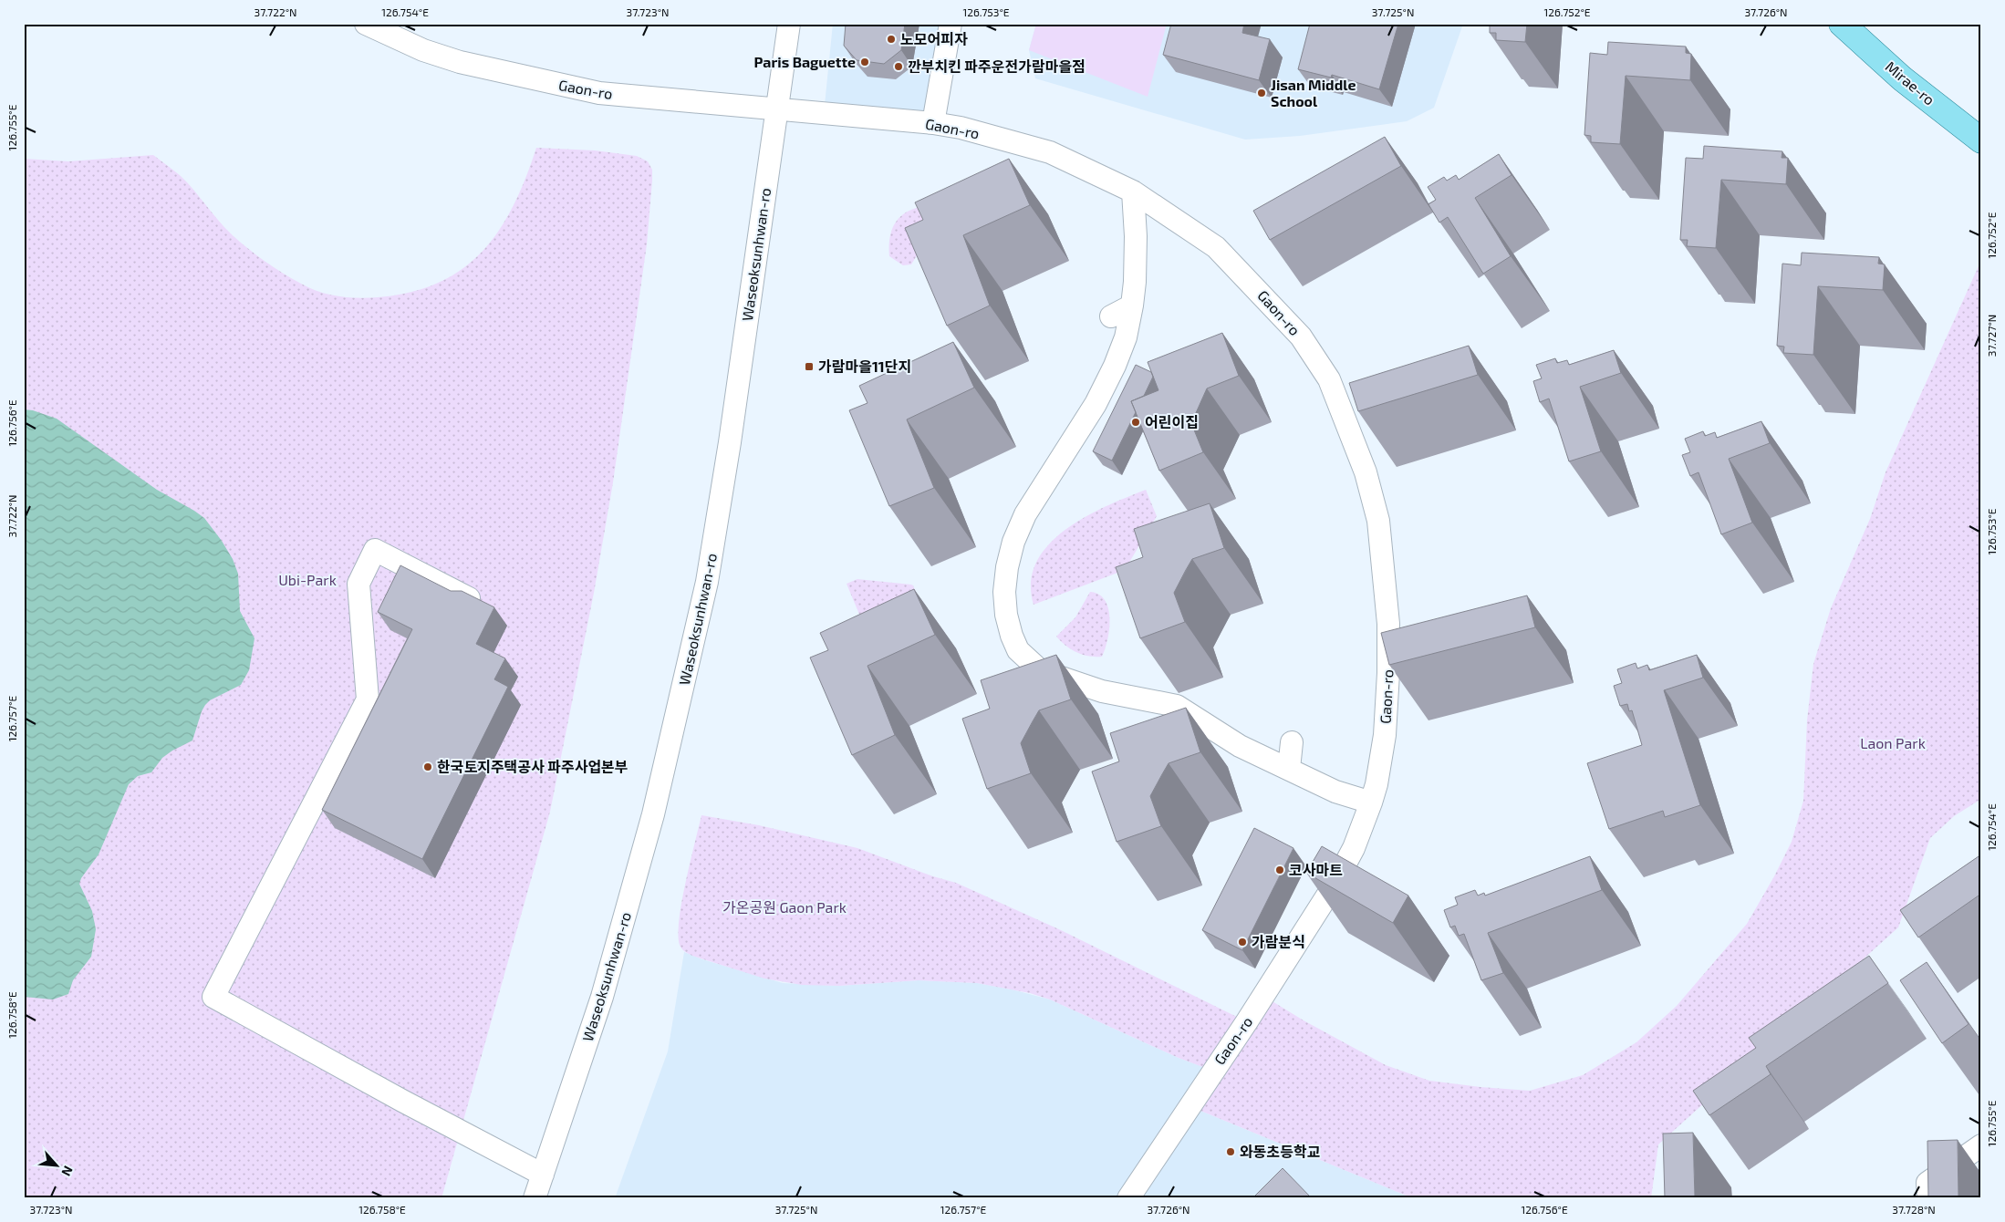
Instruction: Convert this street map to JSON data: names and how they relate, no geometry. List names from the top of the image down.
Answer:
{
  "streets": {
    "main road": ["Mirae-ro"],
    "street": ["Gaon-ro", "Waseoksunhwan-ro"]
  },
  "crossings": [
    ["Gaon-ro", "Waseoksunhwan-ro"]
  ],
  "parks": ["Ubi-Park", "Laon Park", "가온공원 Gaon Park"],
  "places": {
    "other": [
      "노모어피자",
      "Paris Baguette",
      "깐부치킨 파주운전가람마을점",
      "Jisan Middle School",
      "어린이집",
      "한국토지주택공사 파주사업본부",
      "코사마트",
      "가람분식",
      "와동초등학교"
    ],
    "transit": ["가람마을11단지"]
  },
  "north": "bottom right",
  "coordinates": [
    "37.722°N",
    "126.754°E",
    "37.723°N",
    "126.753°E",
    "37.725°N",
    "126.752°E",
    "37.726°N",
    "126.755°E",
    "37.727°N",
    "126.756°E",
    "126.757°E",
    "126.758°E",
    "37.728°N"
  ]
}
